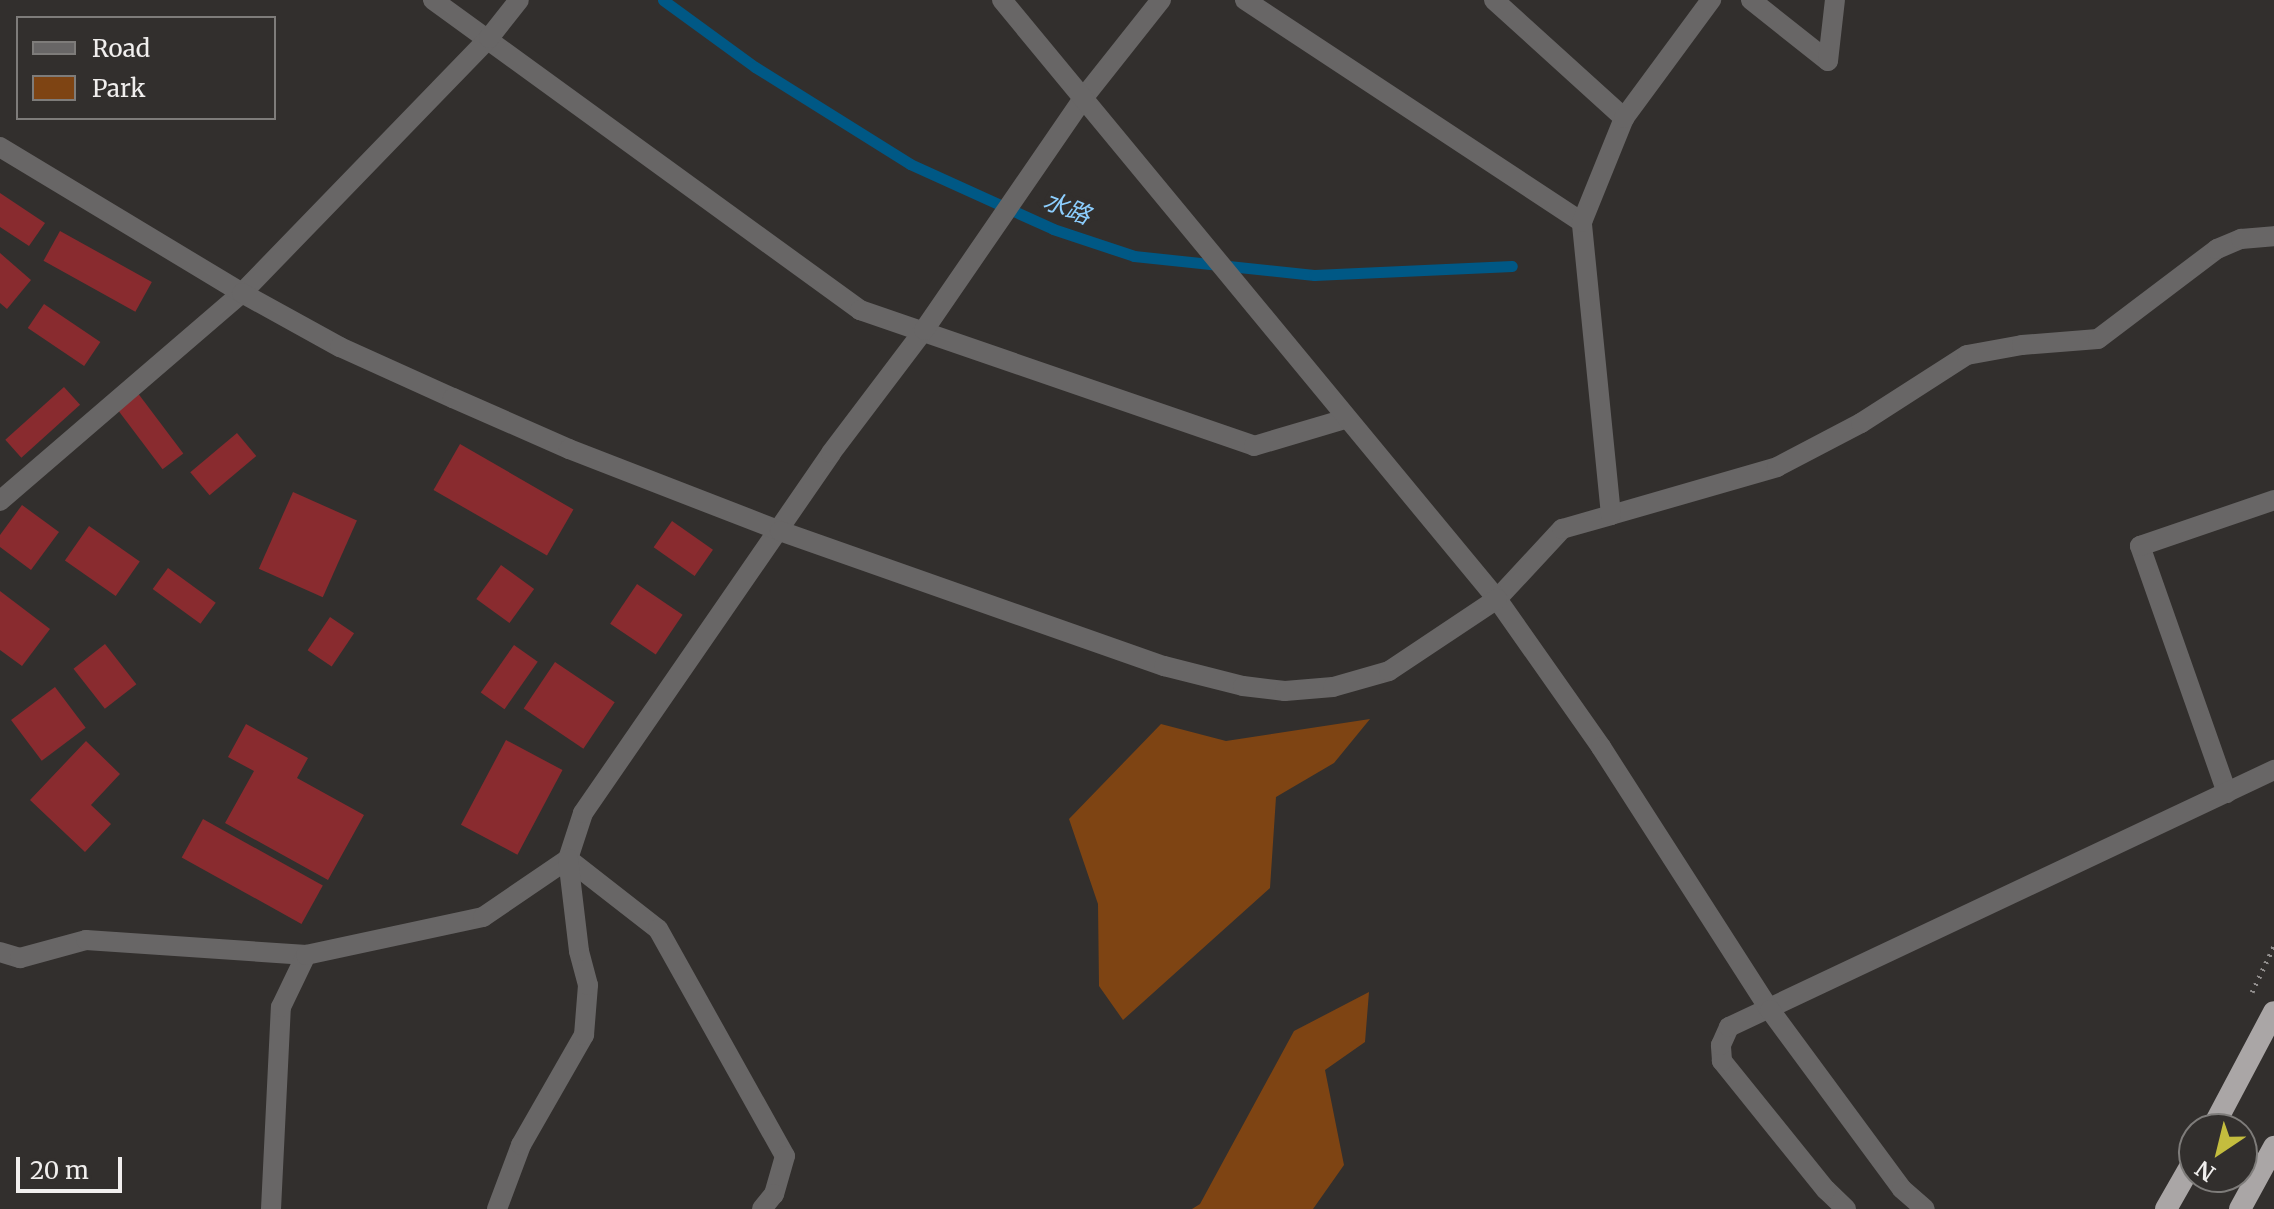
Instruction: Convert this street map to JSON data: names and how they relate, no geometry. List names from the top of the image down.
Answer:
{
  "water": ["水路"],
  "legend": ["Road", "Park"],
  "scale_bar": "20 m",
  "north": "bottom left"
}
